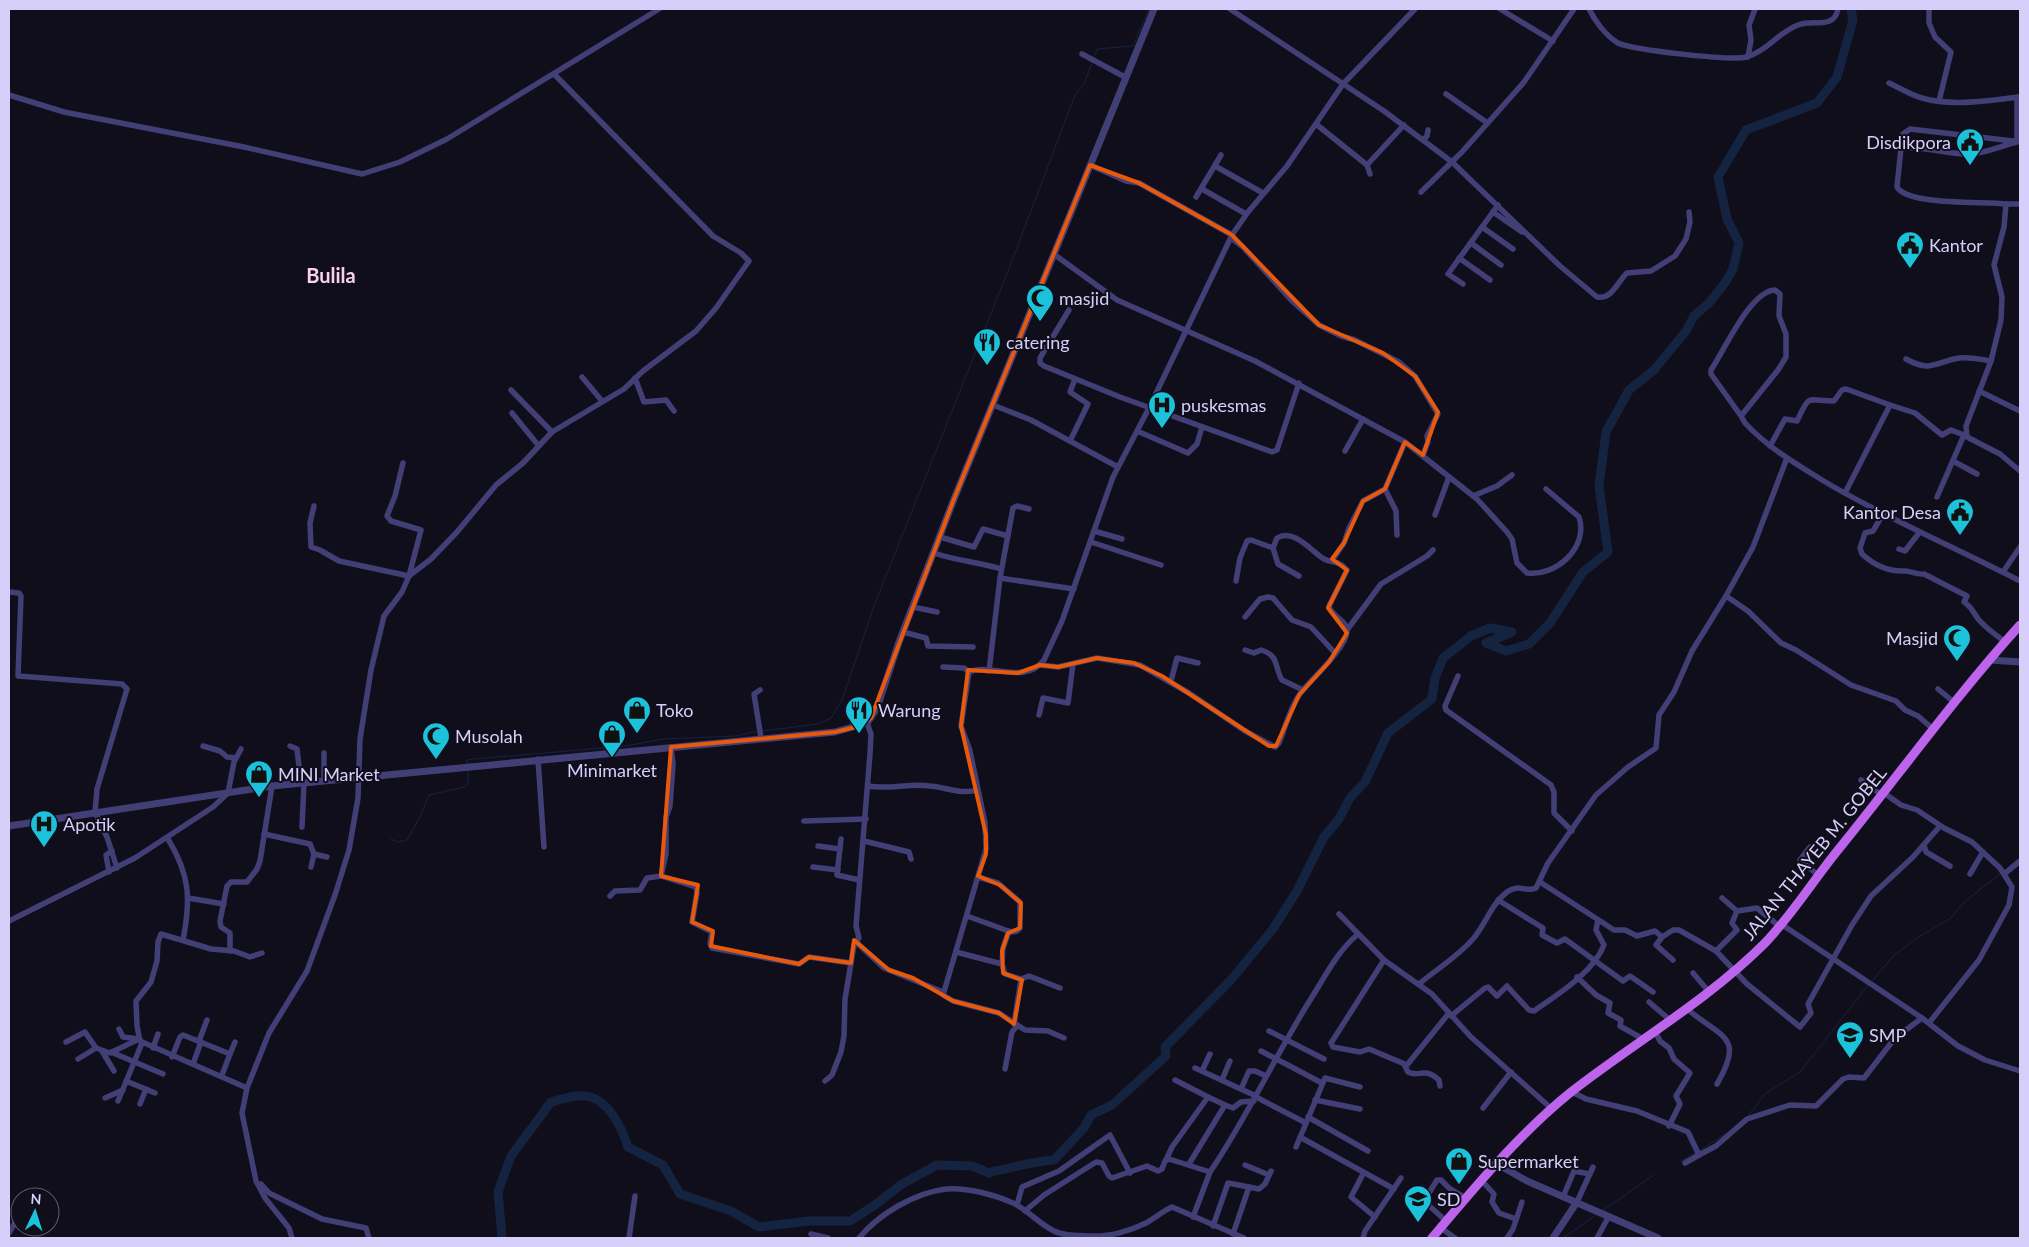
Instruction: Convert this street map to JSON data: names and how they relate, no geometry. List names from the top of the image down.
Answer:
{
  "streets": {
    "main road": ["JALAN THAYEB M. GOBEL"]
  },
  "districts": ["Bulila"],
  "places": {
    "public building": ["Disdikpora", "Kantor", "Kantor Desa"],
    "mosque": ["masjid", "Masjid", "Musolah"],
    "restaurant": ["catering", "Warung"],
    "hospital": ["puskesmas", "Apotik"],
    "shop": [
      "Toko",
      "Minimarket",
      "MINI Market",
      "Supermarket"
    ],
    "school or university": ["SMP", "SD"]
  },
  "north": "top"
}
